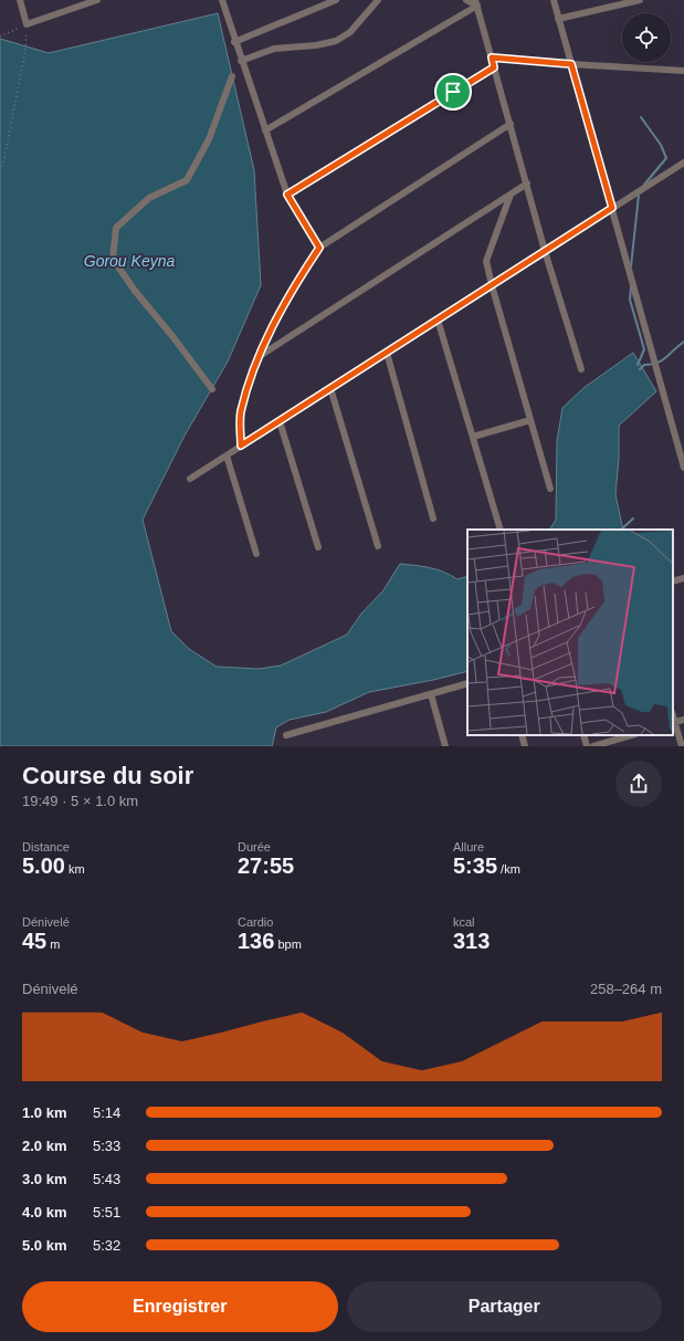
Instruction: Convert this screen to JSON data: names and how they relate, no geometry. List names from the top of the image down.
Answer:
{
  "water": ["Gorou Keyna"],
  "page": {
    "heading": ["Course du soir", "19:49 · 5 × 1.0 km"],
    "stats": [
      ["Distance", "5.00 km"],
      ["Durée", "27:55"],
      ["Allure", "5:35 /km"],
      ["Dénivelé", "45 m"],
      ["Cardio", "136 bpm"],
      ["kcal", "313"]
    ],
    "chart": ["Dénivelé", "258–264 m"],
    "list": [
      {
        "name": "1.0 km",
        "note": "5:14"
      },
      {
        "name": "2.0 km",
        "note": "5:33"
      },
      {
        "name": "3.0 km",
        "note": "5:43"
      },
      {
        "name": "4.0 km",
        "note": "5:51"
      },
      {
        "name": "5.0 km",
        "note": "5:32"
      }
    ],
    "buttons": ["Enregistrer", "Partager"]
  }
}
